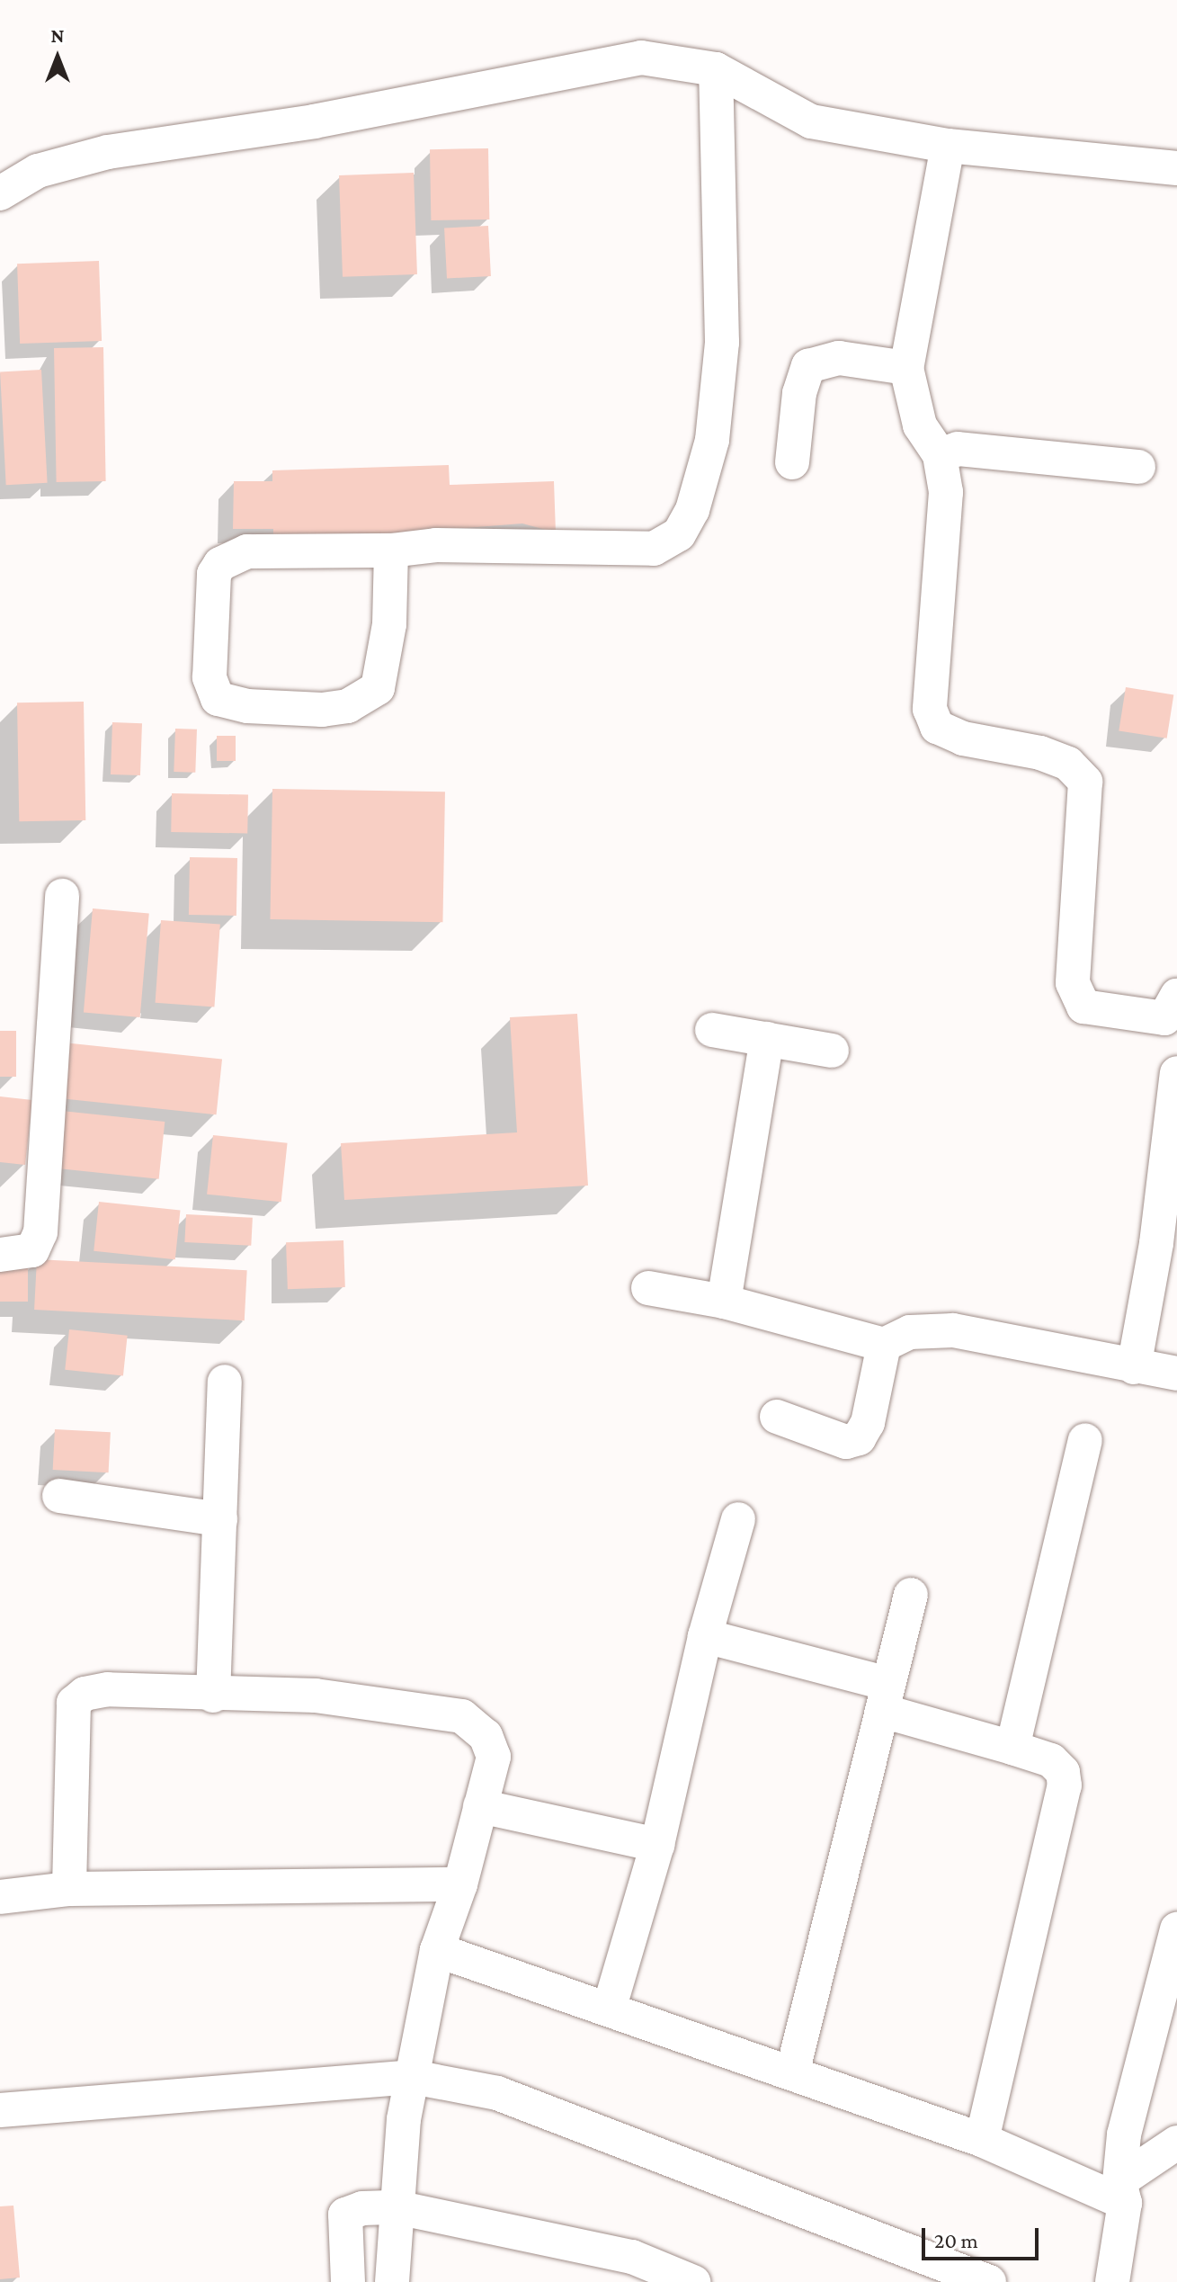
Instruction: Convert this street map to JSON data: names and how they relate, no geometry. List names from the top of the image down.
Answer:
{
  "scale_bar": "20 m",
  "north": "top"
}
